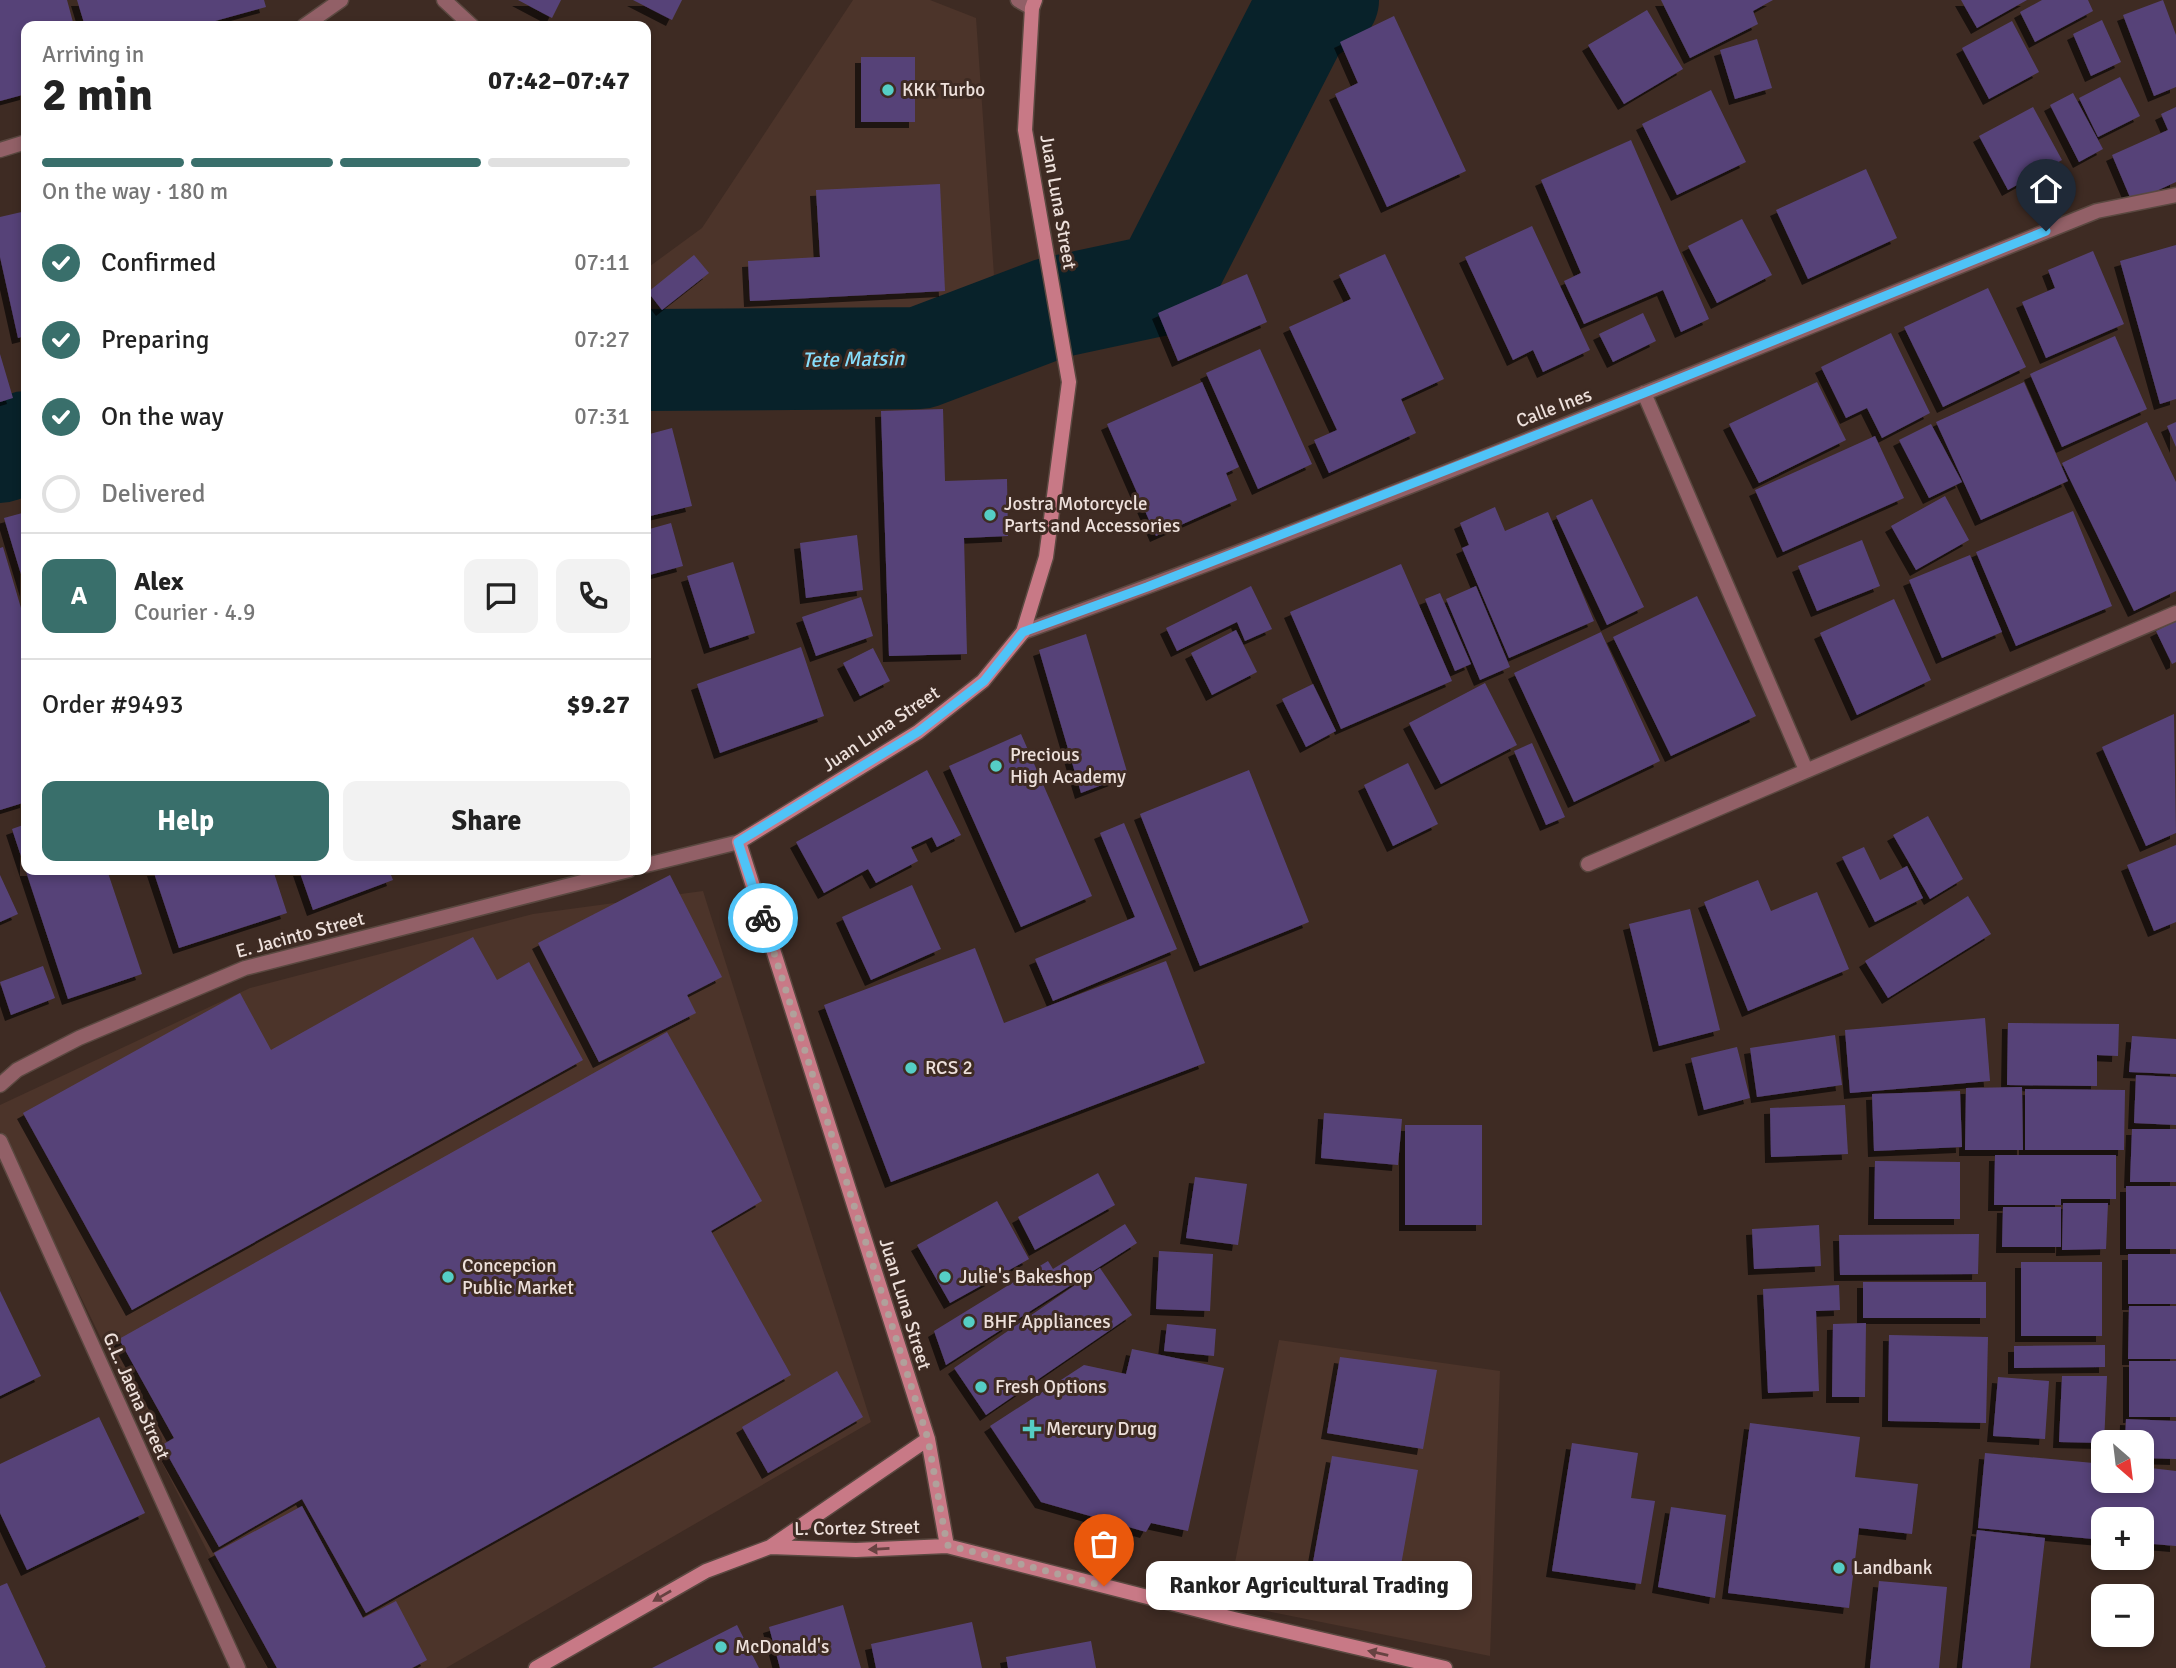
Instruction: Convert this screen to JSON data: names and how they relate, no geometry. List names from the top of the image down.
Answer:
{
  "streets": {
    "street": [
      "Juan Luna Street",
      "Calle Ines",
      "E. Jacinto Street",
      "G.L. Jaena Street",
      "L. Cortez Street"
    ]
  },
  "crossings": [
    ["Juan Luna Street", "Calle Ines"],
    ["Juan Luna Street", "L. Cortez Street"]
  ],
  "one_way": ["L. Cortez Street"],
  "water": ["Tete Matsin"],
  "places": {
    "other": [
      "KKK Turbo",
      "Jostra Motorcycle Parts and Accessories",
      "Precious High Academy",
      "RCS 2",
      "Concepcion Public Market",
      "Julie's Bakeshop",
      "BHF Appliances",
      "Fresh Options",
      "Landbank",
      "Rankor Agricultural Trading",
      "McDonald's"
    ],
    "health": ["Mercury Drug"]
  },
  "north": "bottom right",
  "page": {
    "heading": ["2 min", "Arriving in", "07:42–07:47"],
    "panel": [
      "Alex",
      "Courier · 4.9",
      "Order #9493",
      "$9.27"
    ],
    "bar": "On the way · 180 m",
    "list": [
      ["Confirmed", "07:11"],
      ["Preparing", "07:27"],
      ["On the way", "07:31"],
      "Delivered"
    ],
    "round": "A",
    "buttons": ["Help", "Share"],
    "map_buttons": ["+", "−"],
    "bubble": "Rankor Agricultural Trading"
  }
}
